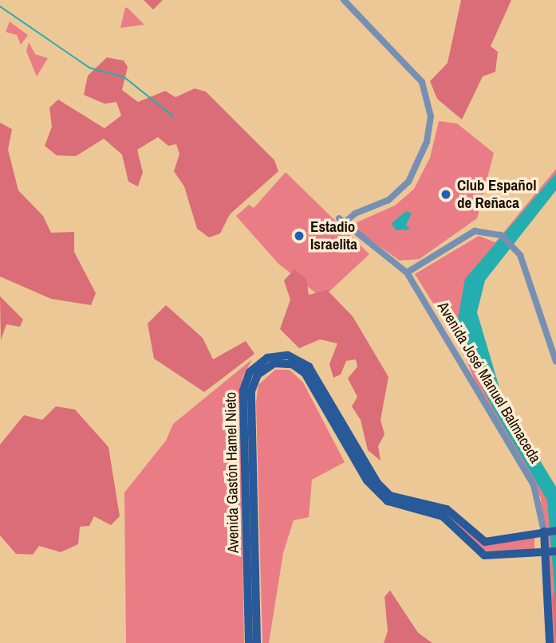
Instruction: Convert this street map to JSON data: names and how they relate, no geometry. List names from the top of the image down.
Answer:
{
  "streets": {
    "main road": ["Avenida José Manuel Balmaceda", "Avenida Gastón Hamel Nieto"]
  },
  "crossings": [
    ["Avenida José Manuel Balmaceda", "Avenida Gastón Hamel Nieto"]
  ],
  "places": ["Club Español de Reñaca", "Estadio Israelita"]
}
